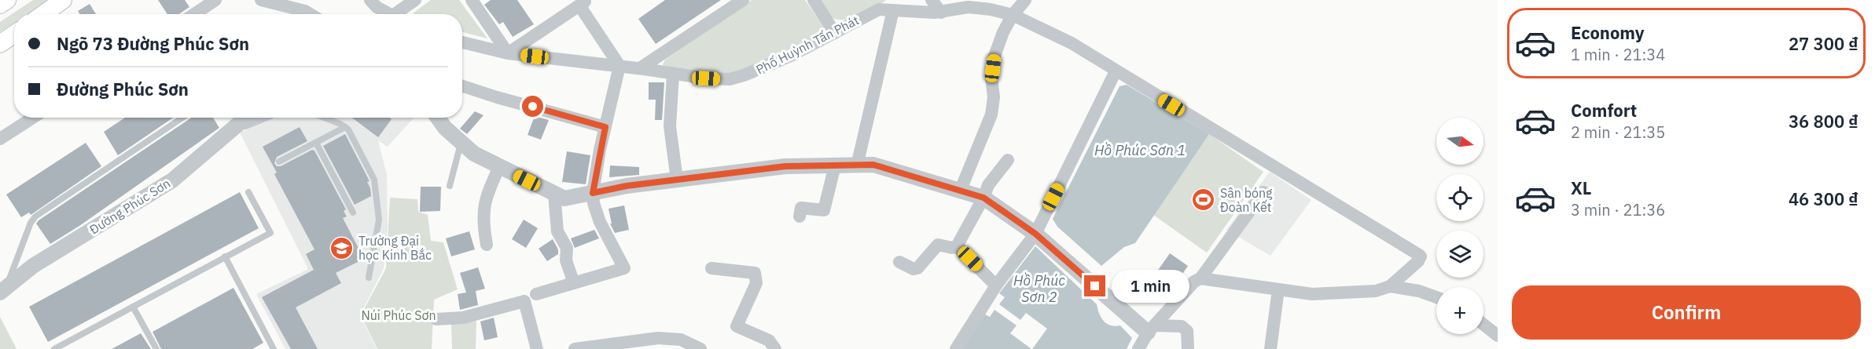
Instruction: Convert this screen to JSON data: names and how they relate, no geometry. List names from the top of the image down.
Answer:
{
  "streets": {
    "street": ["Phố Huỳnh Tấn Phát", "Đường Phúc Sơn"]
  },
  "water": ["Hồ Phúc Sơn 1", "Hồ Phúc Sơn 2"],
  "parks": ["Núi Phúc Sơn"],
  "places": {
    "sports": ["Sân bóng Đoàn Kết"],
    "school or university": ["Trường Đại học Kinh Bắc"]
  },
  "north": "right",
  "page": {
    "list": [
      {
        "name": "Economy",
        "note": "1 min · 21:34",
        "value": "27 300 ₫"
      },
      {
        "name": "Comfort",
        "note": "2 min · 21:35",
        "value": "36 800 ₫"
      },
      {
        "name": "XL",
        "note": "3 min · 21:36",
        "value": "46 300 ₫"
      }
    ],
    "banner": ["Ngõ 73 Đường Phúc Sơn", "Đường Phúc Sơn"],
    "map_buttons": "+",
    "bubble": "1 min",
    "buttons": "Confirm"
  }
}
